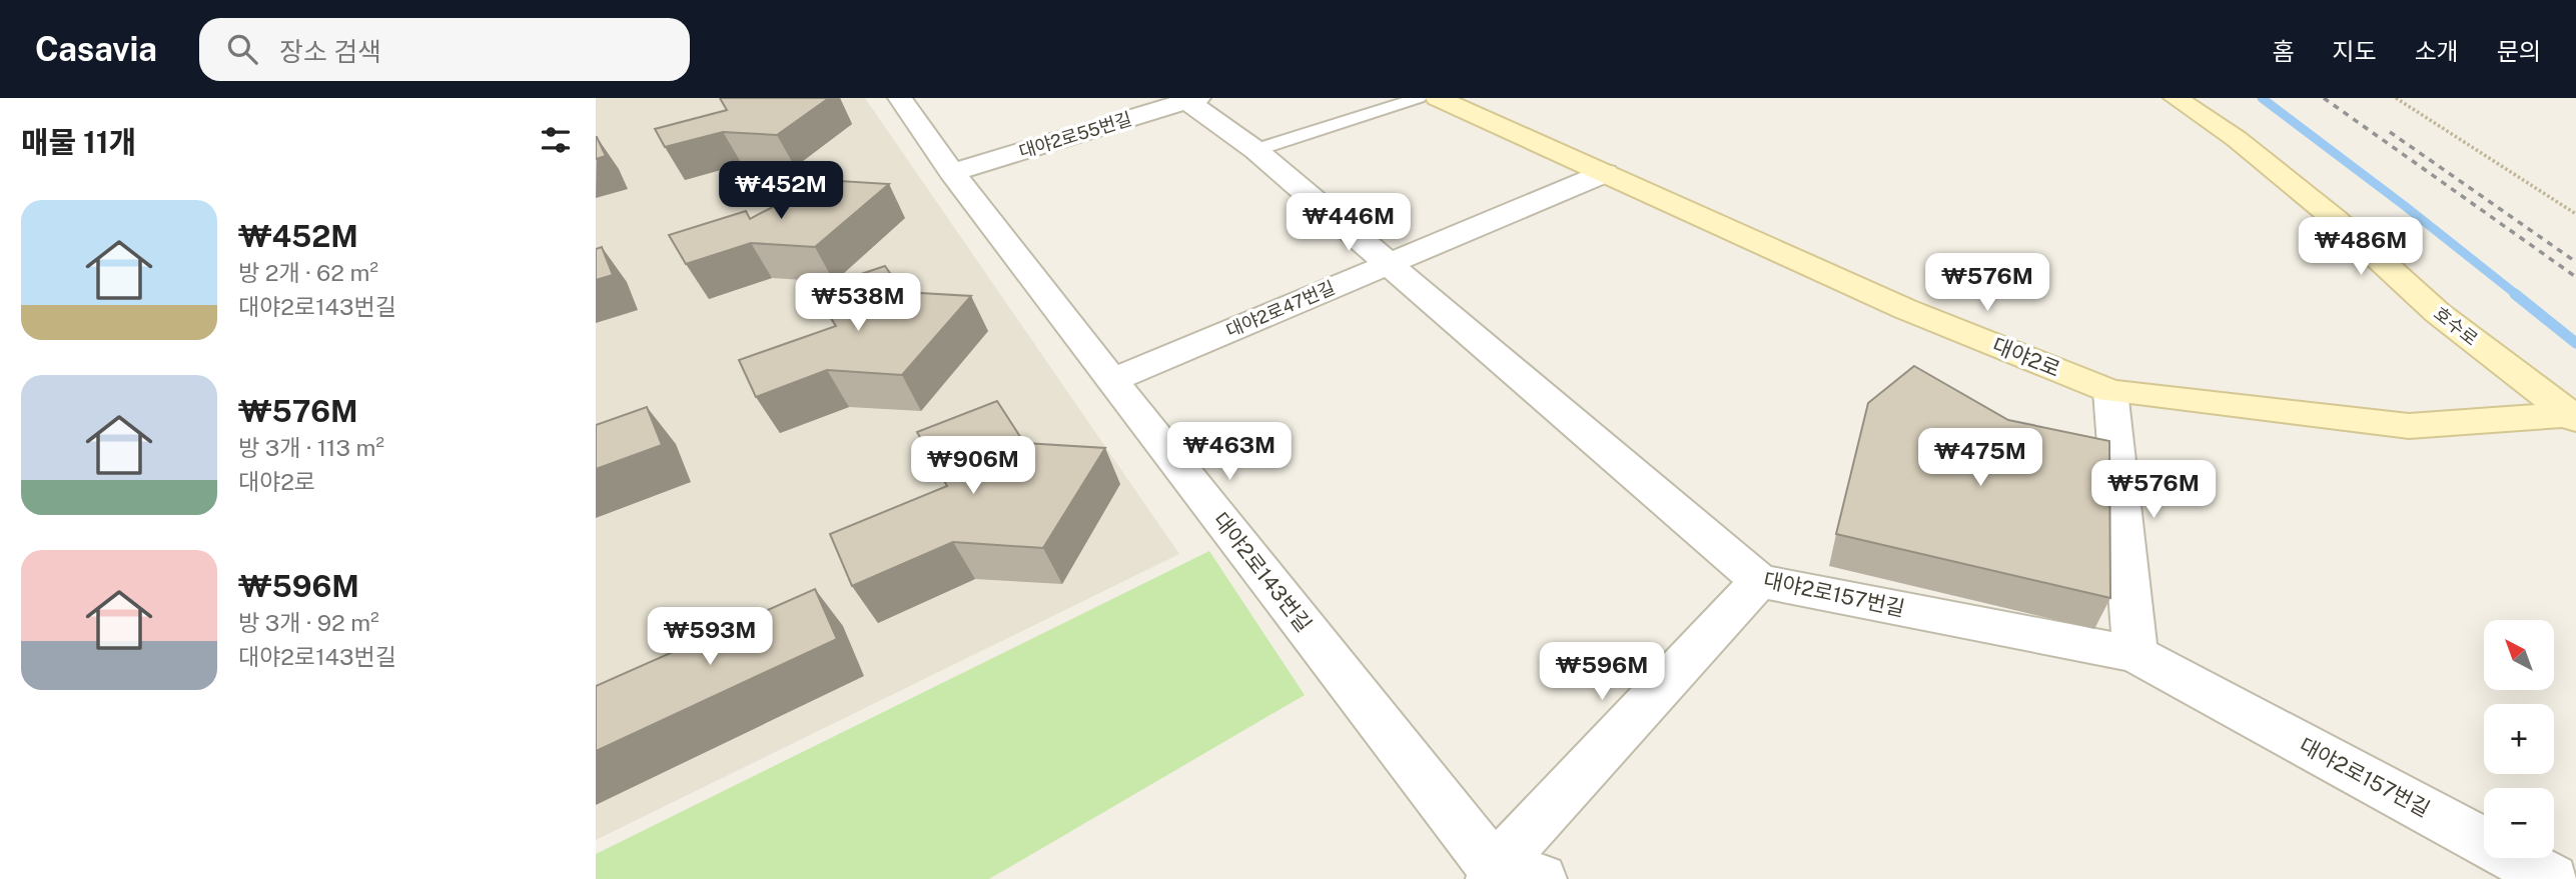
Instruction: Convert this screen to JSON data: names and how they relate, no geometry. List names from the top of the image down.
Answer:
{
  "streets": {
    "street": [
      "대야2로55번길",
      "대야2로47번길",
      "호수로",
      "대야2로",
      "대야2로143번길",
      "대야2로157번길"
    ]
  },
  "crossings": [
    ["대야2로55번길", "대야2로143번길"],
    ["대야2로55번길", "대야2로157번길"],
    ["대야2로47번길", "대야2로"],
    ["대야2로47번길", "대야2로143번길"],
    ["대야2로47번길", "대야2로157번길"],
    ["호수로", "대야2로"]
  ],
  "north": "top left",
  "page": {
    "header": "Casavia",
    "search": "장소 검색",
    "nav": [
      "홈",
      "지도",
      "소개",
      "문의"
    ],
    "heading": "매물 11개",
    "price": [
      "₩452M",
      "₩446M",
      "₩486M",
      "₩576M",
      "₩538M",
      "₩463M",
      "₩475M",
      "₩906M",
      "₩576M",
      "₩593M",
      "₩596M"
    ],
    "list": [
      {
        "name": "₩452M",
        "note": "방 2개 · 62 m² · 대야2로143번길"
      },
      {
        "name": "₩576M",
        "note": "방 3개 · 113 m² · 대야2로"
      },
      {
        "name": "₩596M",
        "note": "방 3개 · 92 m² · 대야2로143번길"
      }
    ],
    "map_buttons": ["+", "−"]
  }
}
